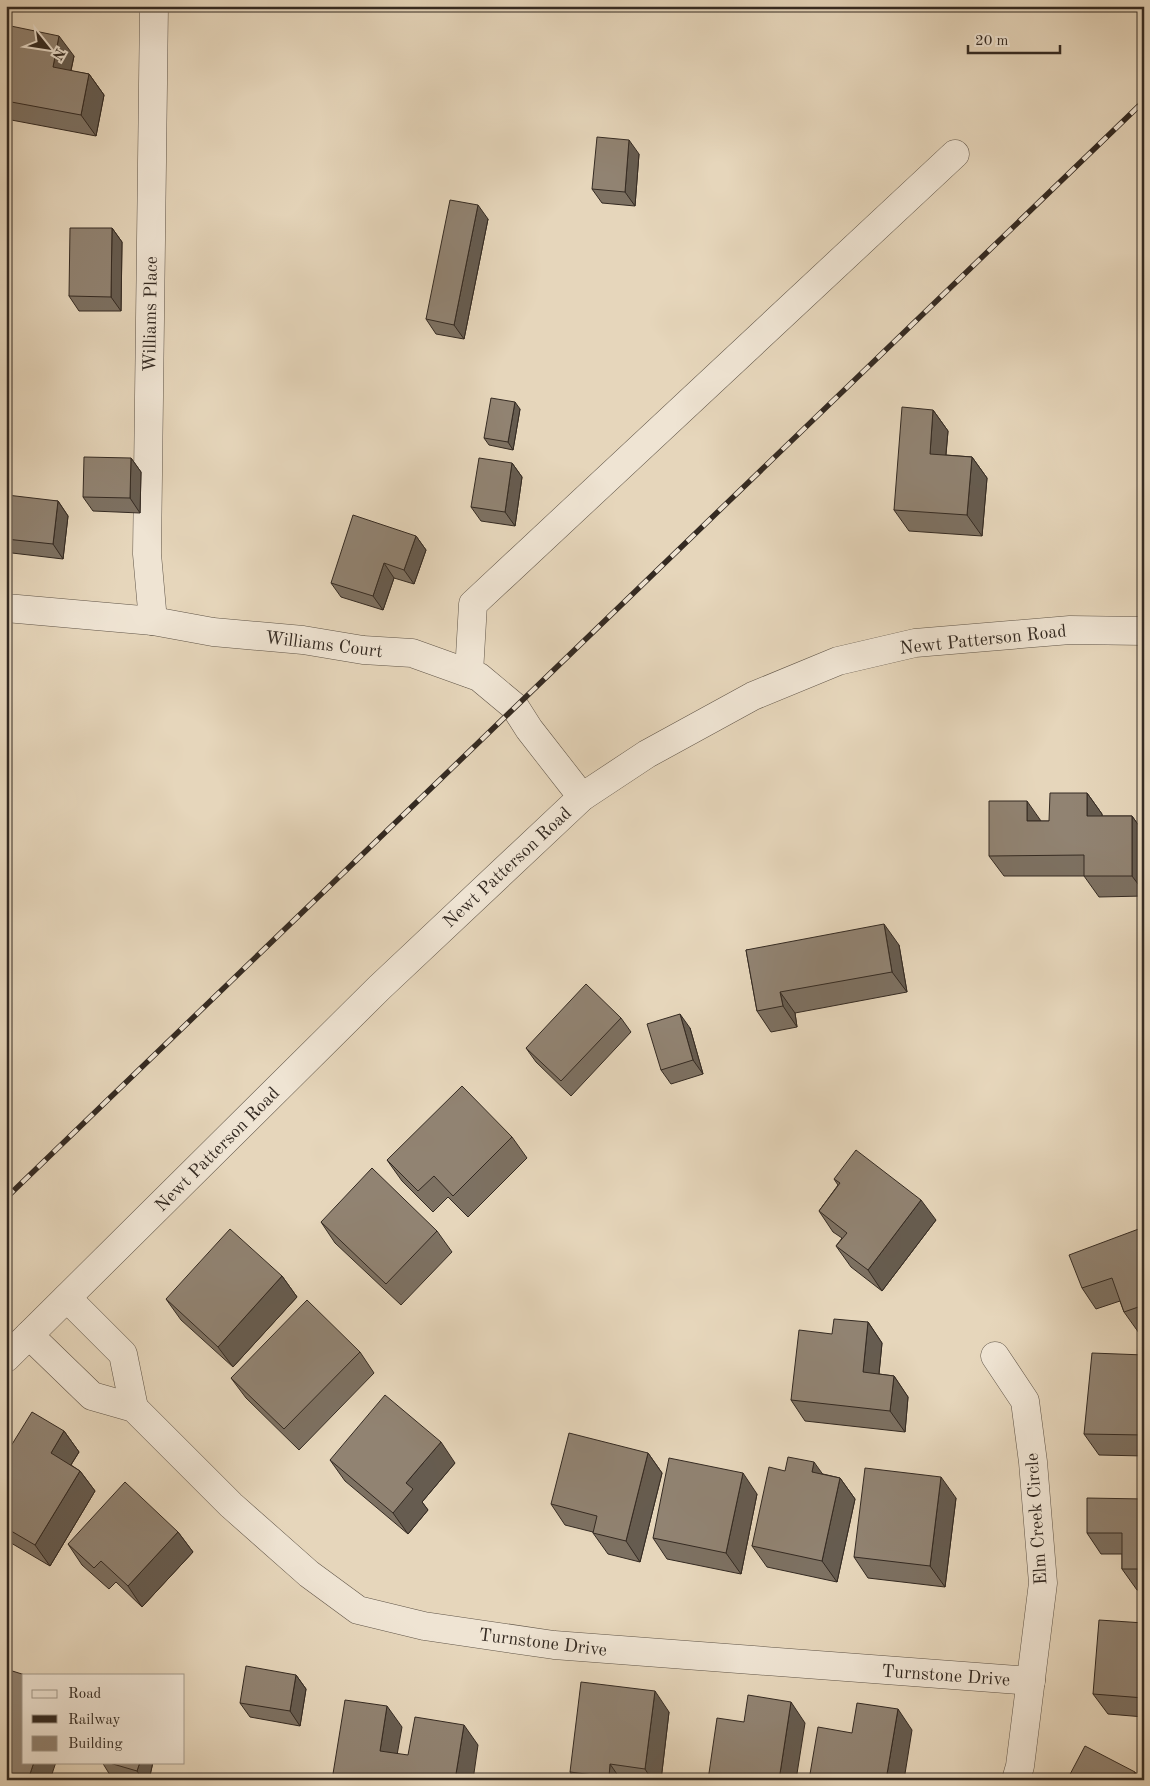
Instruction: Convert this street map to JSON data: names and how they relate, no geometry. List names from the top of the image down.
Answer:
{
  "streets": {
    "street": [
      "Williams Place",
      "Newt Patterson Road",
      "Williams Court",
      "Elm Creek Circle",
      "Turnstone Drive"
    ]
  },
  "crossings": [
    ["Williams Place", "Williams Court"],
    ["Newt Patterson Road", "Williams Court"],
    ["Newt Patterson Road", "Turnstone Drive"],
    ["Elm Creek Circle", "Turnstone Drive"]
  ],
  "legend": ["Road", "Railway", "Building"],
  "scale_bar": "20 m",
  "north": "bottom right"
}
